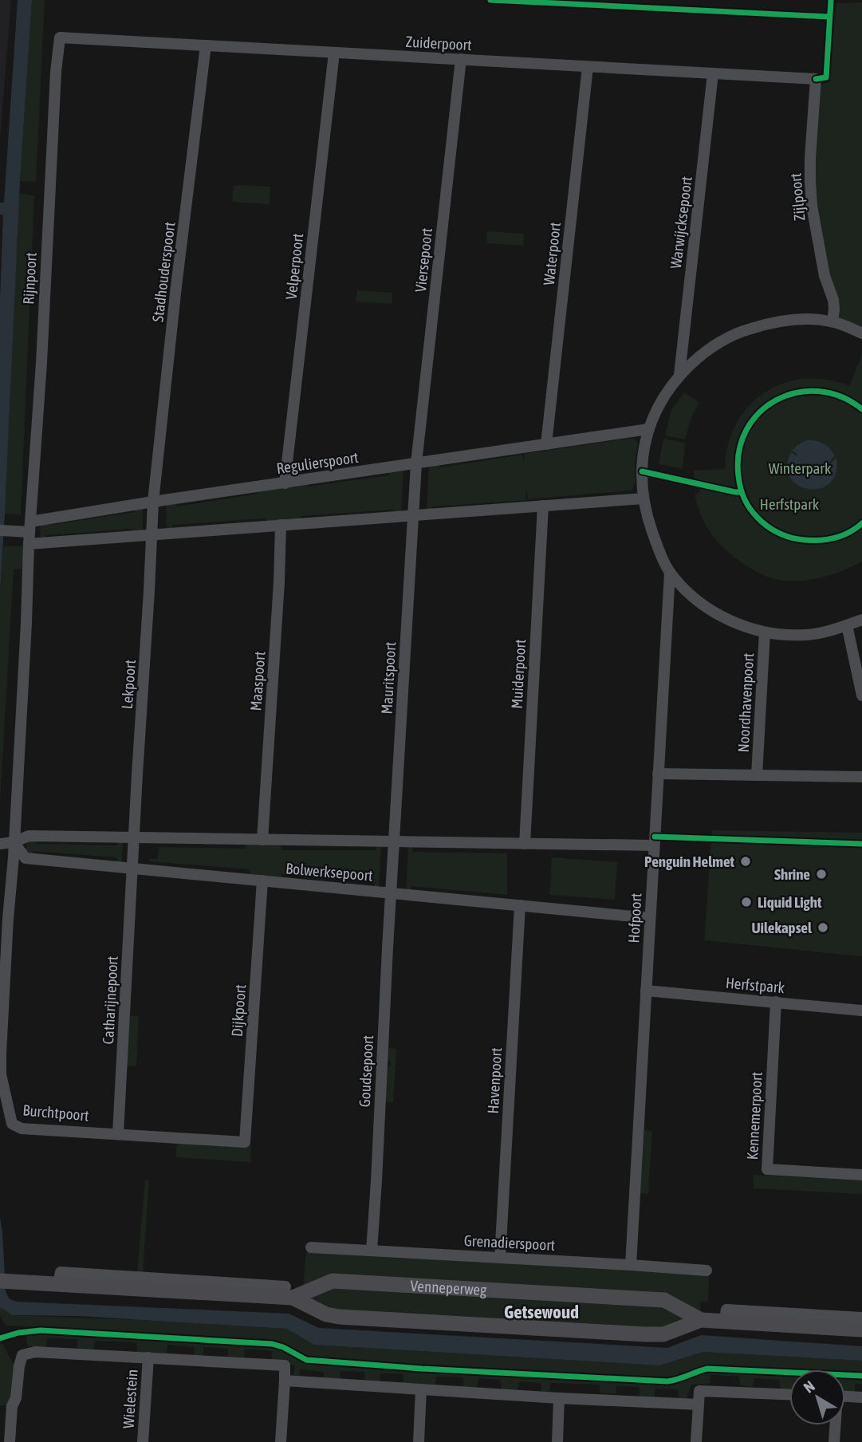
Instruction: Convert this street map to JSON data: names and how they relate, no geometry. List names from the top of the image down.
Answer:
{
  "streets": {
    "street": [
      "Zuiderpoort",
      "Zijlpoort",
      "Warwijcksepoort",
      "Waterpoort",
      "Viersepoort",
      "Velperpoort",
      "Stadhouderspoort",
      "Rijnpoort",
      "Regulierspoort",
      "Muiderpoort",
      "Mauritspoort",
      "Maaspoort",
      "Lekpoort",
      "Noordhavenpoort",
      "Bolwerksepoort",
      "Hofpoort",
      "Herfstpark",
      "Catharijnepoort",
      "Dijkpoort",
      "Goudsepoort",
      "Havenpoort",
      "Burchtpoort",
      "Kennemerpoort",
      "Grenadierspoort",
      "Venneperweg",
      "Wielestein"
    ]
  },
  "crossings": [
    ["Zuiderpoort", "Zijlpoort"],
    ["Zuiderpoort", "Warwijcksepoort"],
    ["Zuiderpoort", "Waterpoort"],
    ["Zuiderpoort", "Viersepoort"],
    ["Zuiderpoort", "Velperpoort"],
    ["Zuiderpoort", "Stadhouderspoort"],
    ["Zuiderpoort", "Rijnpoort"],
    ["Waterpoort", "Regulierspoort"],
    ["Viersepoort", "Regulierspoort"],
    ["Viersepoort", "Mauritspoort"],
    ["Velperpoort", "Regulierspoort"],
    ["Stadhouderspoort", "Regulierspoort"],
    ["Stadhouderspoort", "Lekpoort"],
    ["Rijnpoort", "Regulierspoort"],
    ["Rijnpoort", "Bolwerksepoort"],
    ["Rijnpoort", "Burchtpoort"],
    ["Regulierspoort", "Muiderpoort"],
    ["Regulierspoort", "Mauritspoort"],
    ["Regulierspoort", "Maaspoort"],
    ["Regulierspoort", "Lekpoort"],
    ["Muiderpoort", "Bolwerksepoort"],
    ["Mauritspoort", "Bolwerksepoort"],
    ["Mauritspoort", "Goudsepoort"],
    ["Maaspoort", "Bolwerksepoort"],
    ["Lekpoort", "Bolwerksepoort"],
    ["Lekpoort", "Catharijnepoort"],
    ["Noordhavenpoort", "Hofpoort"],
    ["Bolwerksepoort", "Hofpoort"],
    ["Bolwerksepoort", "Catharijnepoort"],
    ["Bolwerksepoort", "Dijkpoort"],
    ["Bolwerksepoort", "Goudsepoort"],
    ["Bolwerksepoort", "Havenpoort"],
    ["Bolwerksepoort", "Burchtpoort"],
    ["Hofpoort", "Herfstpark"],
    ["Hofpoort", "Grenadierspoort"],
    ["Herfstpark", "Kennemerpoort"],
    ["Catharijnepoort", "Burchtpoort"],
    ["Dijkpoort", "Burchtpoort"],
    ["Goudsepoort", "Grenadierspoort"],
    ["Havenpoort", "Grenadierspoort"]
  ],
  "districts": ["Getsewoud"],
  "parks": ["Winterpark", "Herfstpark"],
  "places": [
    "Penguin Helmet",
    "Shrine",
    "Liquid Light",
    "Uilekapsel"
  ],
  "north": "top left"
}
